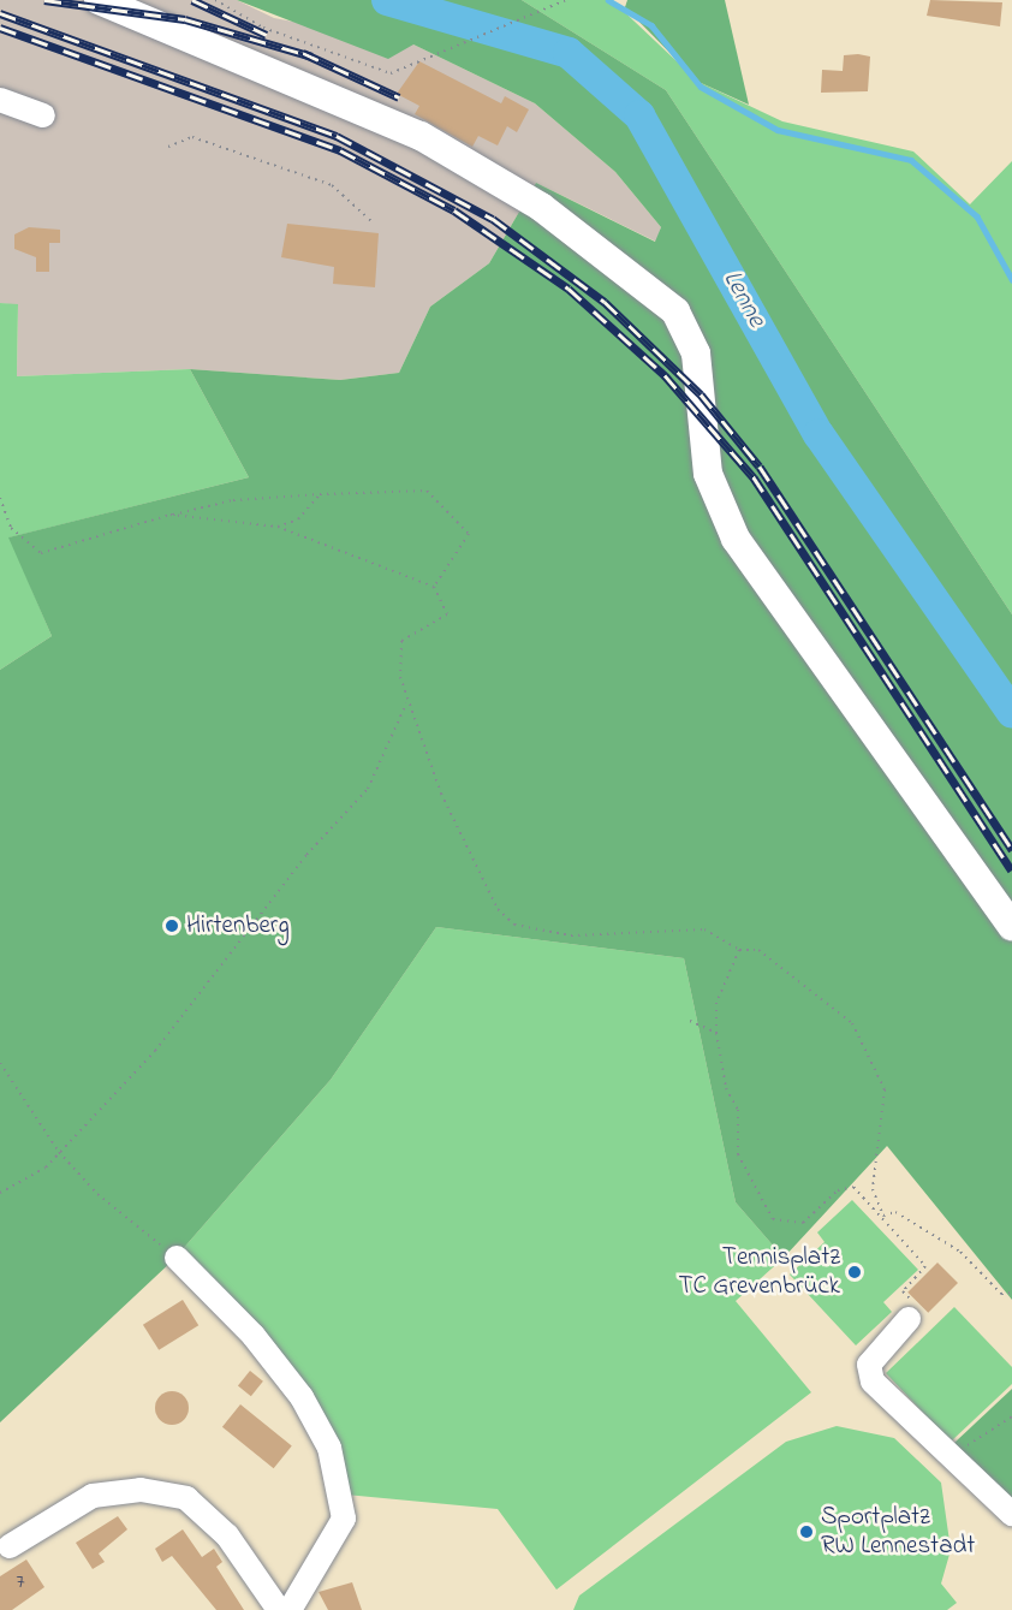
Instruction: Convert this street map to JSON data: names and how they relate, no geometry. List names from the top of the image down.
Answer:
{
  "water": ["Lenne"],
  "places": ["Hirtenberg", "Tennisplatz TC Grevenbrück", "Sportplatz RW Lennestadt"],
  "house_numbers": ["7"]
}
